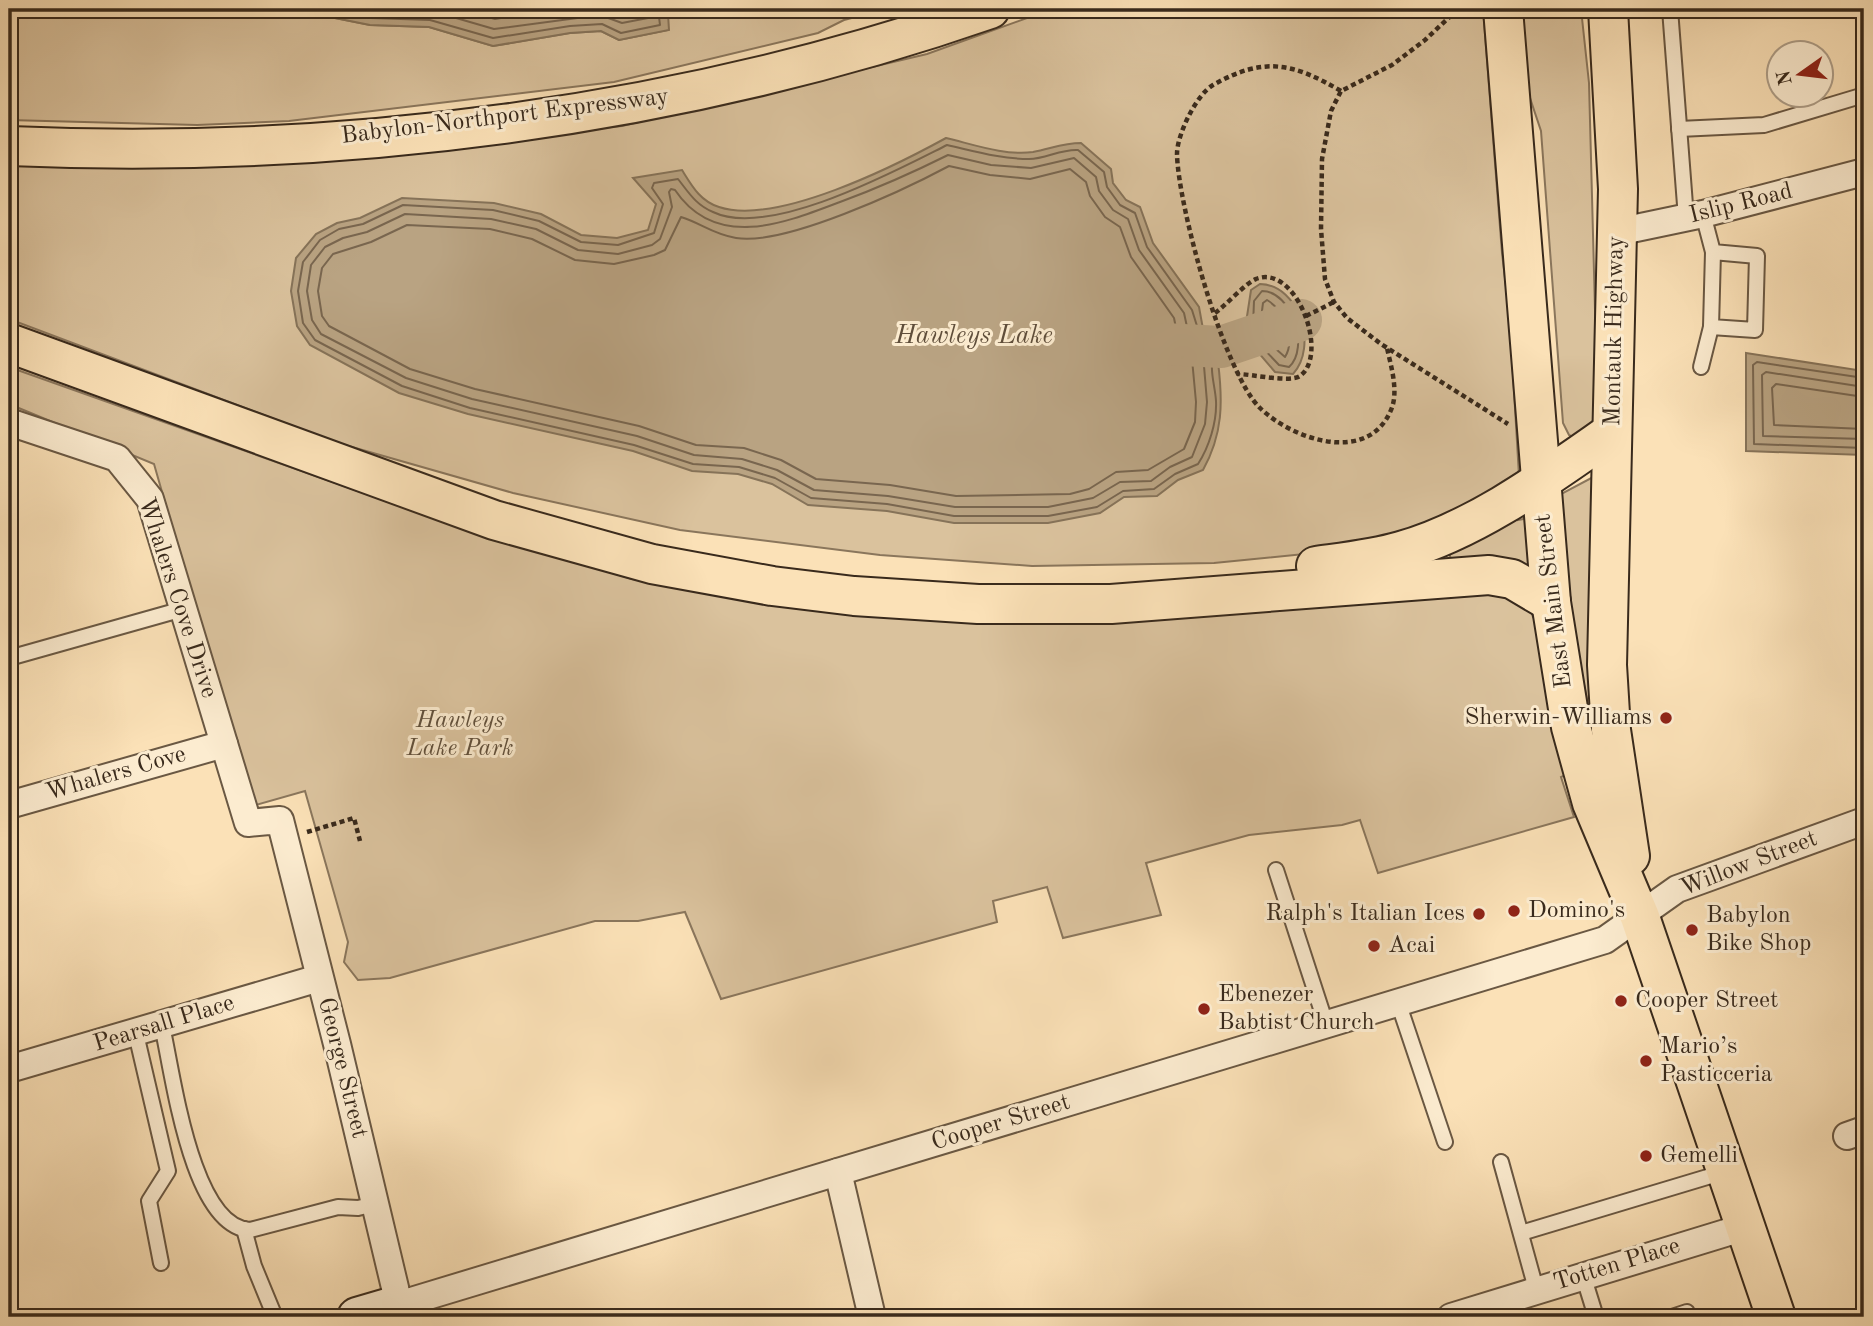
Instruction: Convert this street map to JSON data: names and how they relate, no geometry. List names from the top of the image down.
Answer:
{
  "streets": {
    "main road": ["Babylon-Northport Expressway", "Montauk Highway", "East Main Street"],
    "street": [
      "Islip Road",
      "Whalers Cove Drive",
      "Whalers Cove",
      "Willow Street",
      "Pearsall Place",
      "George Street",
      "Cooper Street",
      "Totten Place"
    ]
  },
  "crossings": [
    ["Islip Road", "Montauk Highway"],
    ["Montauk Highway", "East Main Street"],
    ["Whalers Cove Drive", "Whalers Cove"],
    ["Whalers Cove Drive", "George Street"],
    ["East Main Street", "Willow Street"],
    ["East Main Street", "Cooper Street"],
    ["East Main Street", "Totten Place"],
    ["Willow Street", "Cooper Street"],
    ["Pearsall Place", "George Street"],
    ["George Street", "Cooper Street"]
  ],
  "water": ["Hawleys Lake"],
  "parks": ["Hawleys Lake Park"],
  "places": [
    "Sherwin-Williams",
    "Domino's",
    "Ralph's Italian Ices",
    "Babylon Bike Shop",
    "Acai",
    "Cooper Street",
    "Ebenezer Babtist Church",
    "Mario’s Pasticceria",
    "Gemelli"
  ],
  "north": "left"
}
